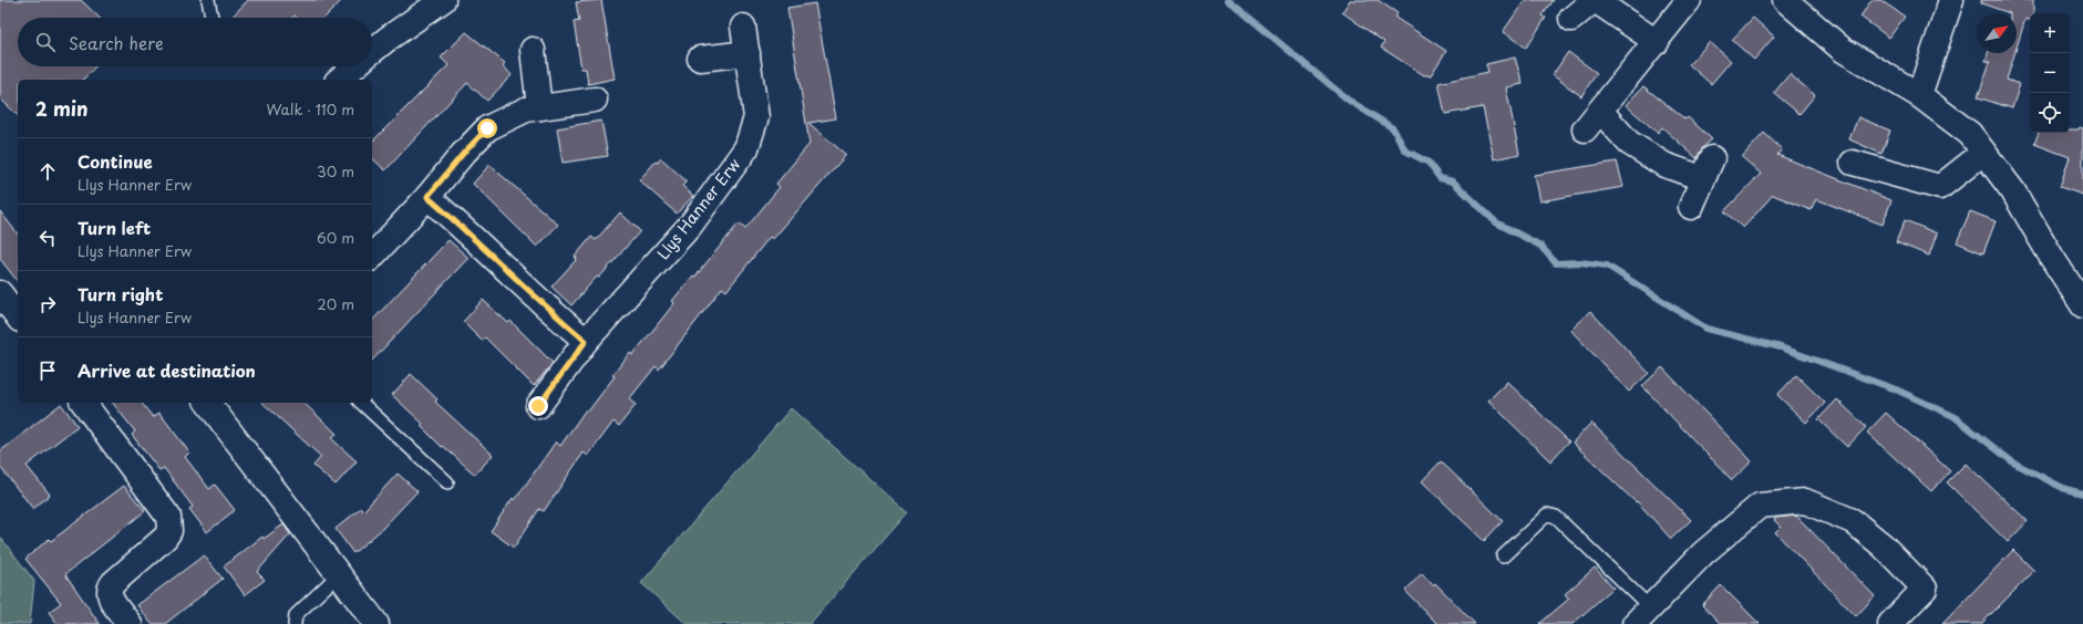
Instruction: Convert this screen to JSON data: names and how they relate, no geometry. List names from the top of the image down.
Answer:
{
  "streets": {
    "street": ["Llys Hanner Erw"]
  },
  "north": "top right",
  "page": {
    "map_buttons": ["+", "−"],
    "search": "Search here",
    "heading": ["2 min", "Walk · 110 m"],
    "list": [
      ["Continue", "Llys Hanner Erw", "30 m"],
      ["Turn left", "Llys Hanner Erw", "60 m"],
      ["Turn right", "Llys Hanner Erw", "20 m"],
      "Arrive at destination"
    ]
  }
}
